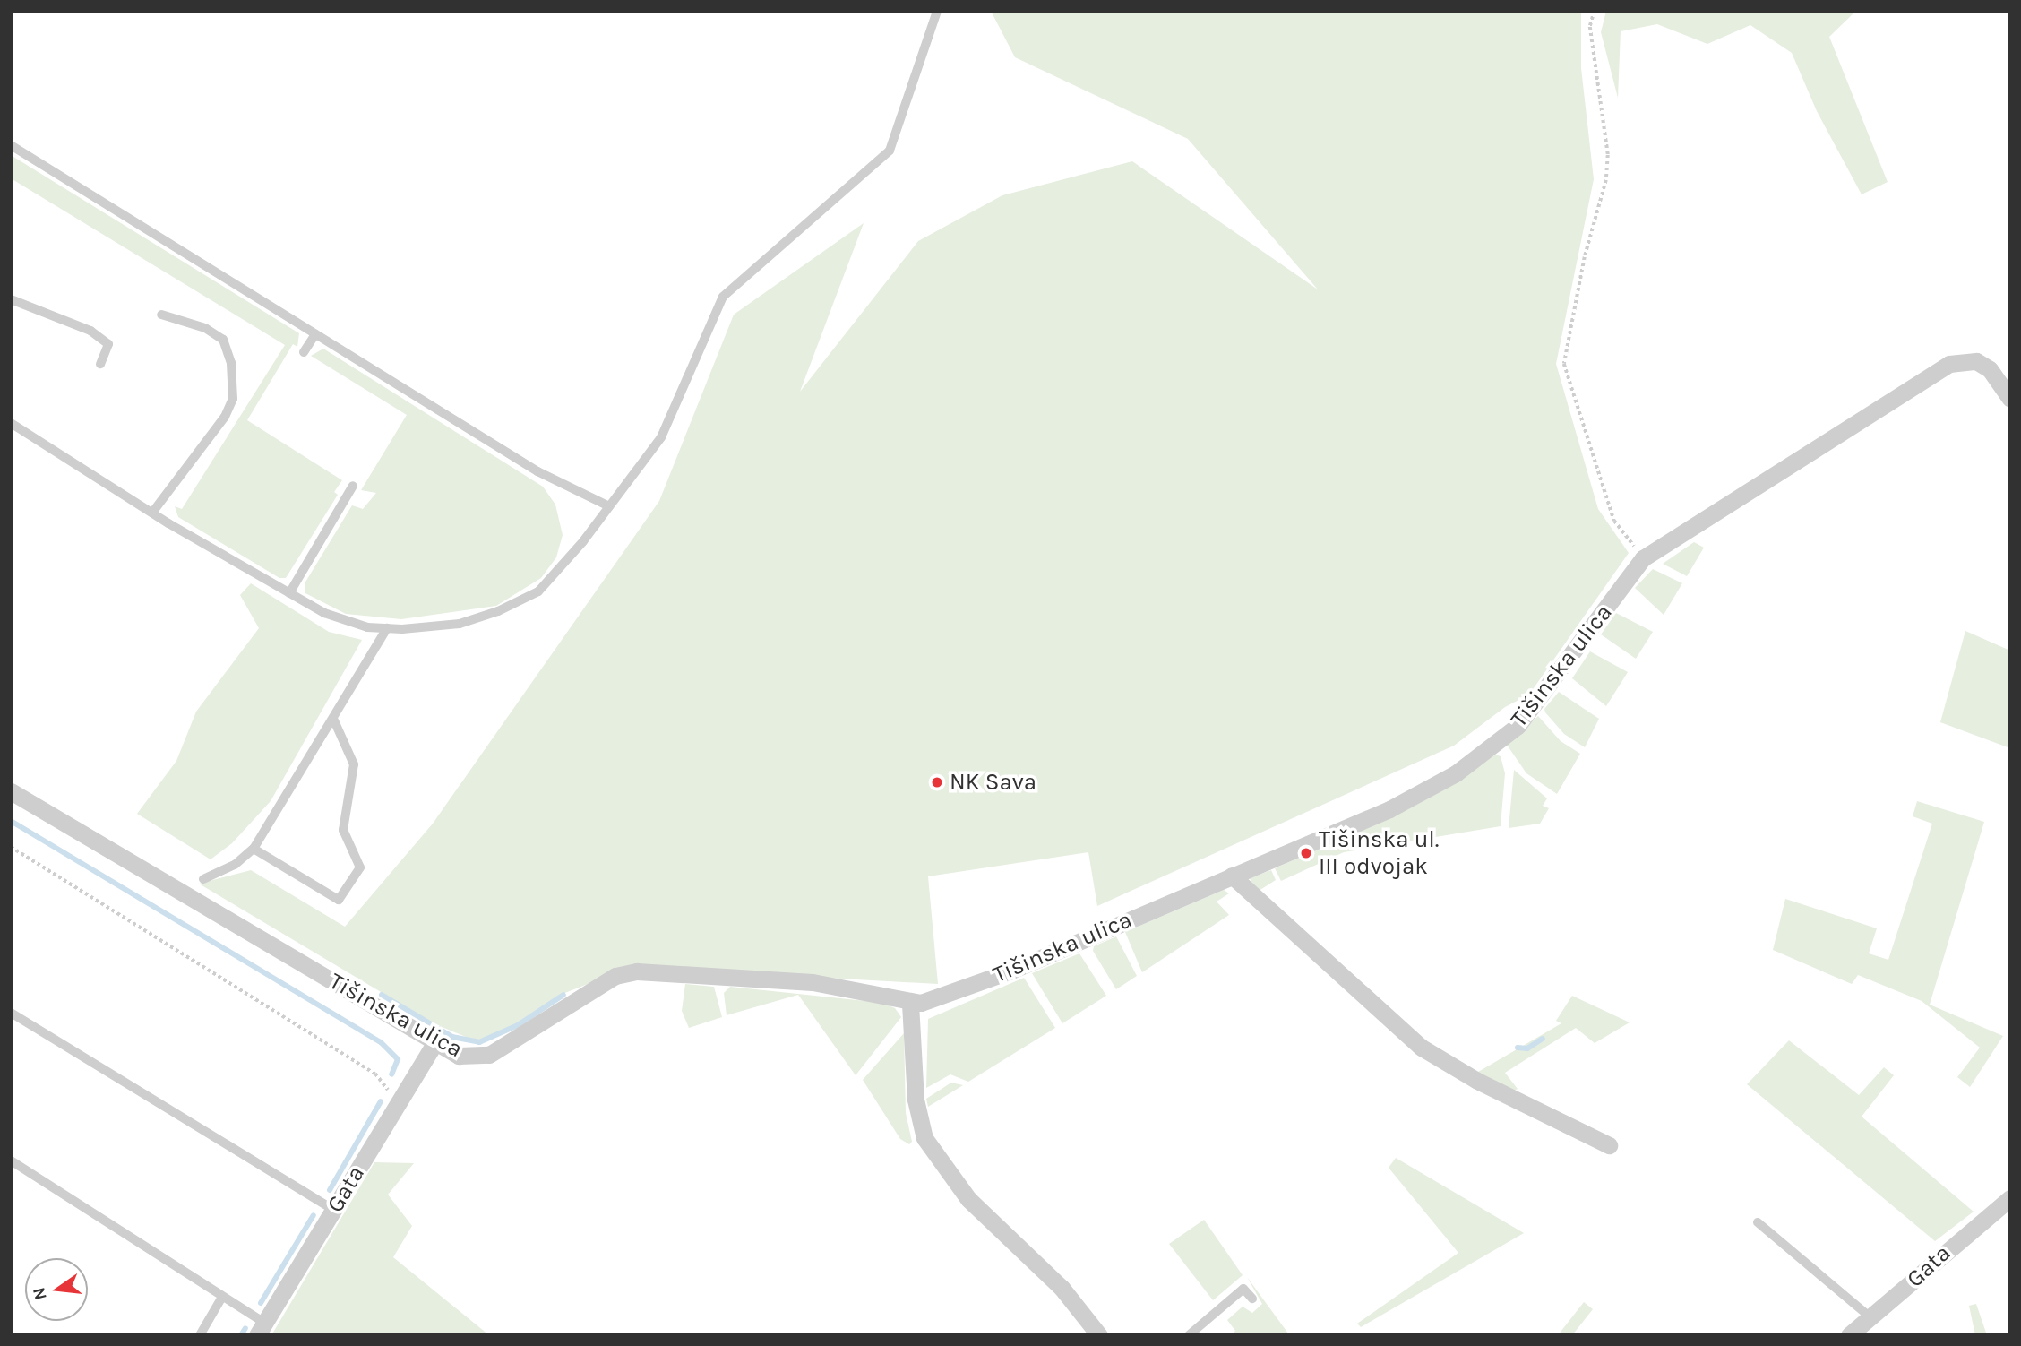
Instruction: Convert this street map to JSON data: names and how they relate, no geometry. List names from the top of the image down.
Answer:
{
  "streets": {
    "street": ["Tišinska ulica", "Gata"]
  },
  "crossings": [
    ["Tišinska ulica", "Gata"]
  ],
  "places": ["NK Sava", "Tišinska ul. III odvojak"],
  "north": "left"
}
